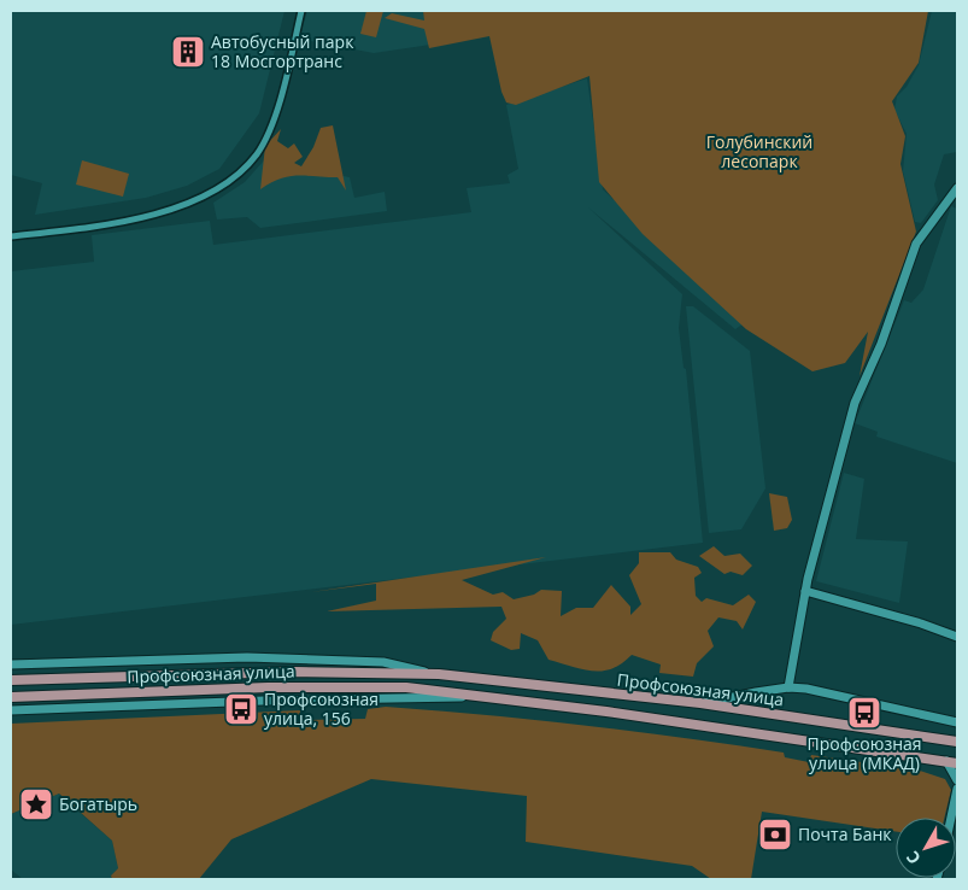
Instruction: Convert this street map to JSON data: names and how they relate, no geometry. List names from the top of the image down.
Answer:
{
  "streets": {
    "main road": ["Профсоюзная улица"]
  },
  "parks": ["Голубинский лесопарк"],
  "places": {
    "building": ["Автобусный парк 18 Мосгортранс"],
    "bus stop": ["Профсоюзная улица, 156", "Профсоюзная улица (МКАД)"],
    "place": ["Богатырь"],
    "bank": ["Почта Банк"]
  },
  "north": "bottom left"
}
